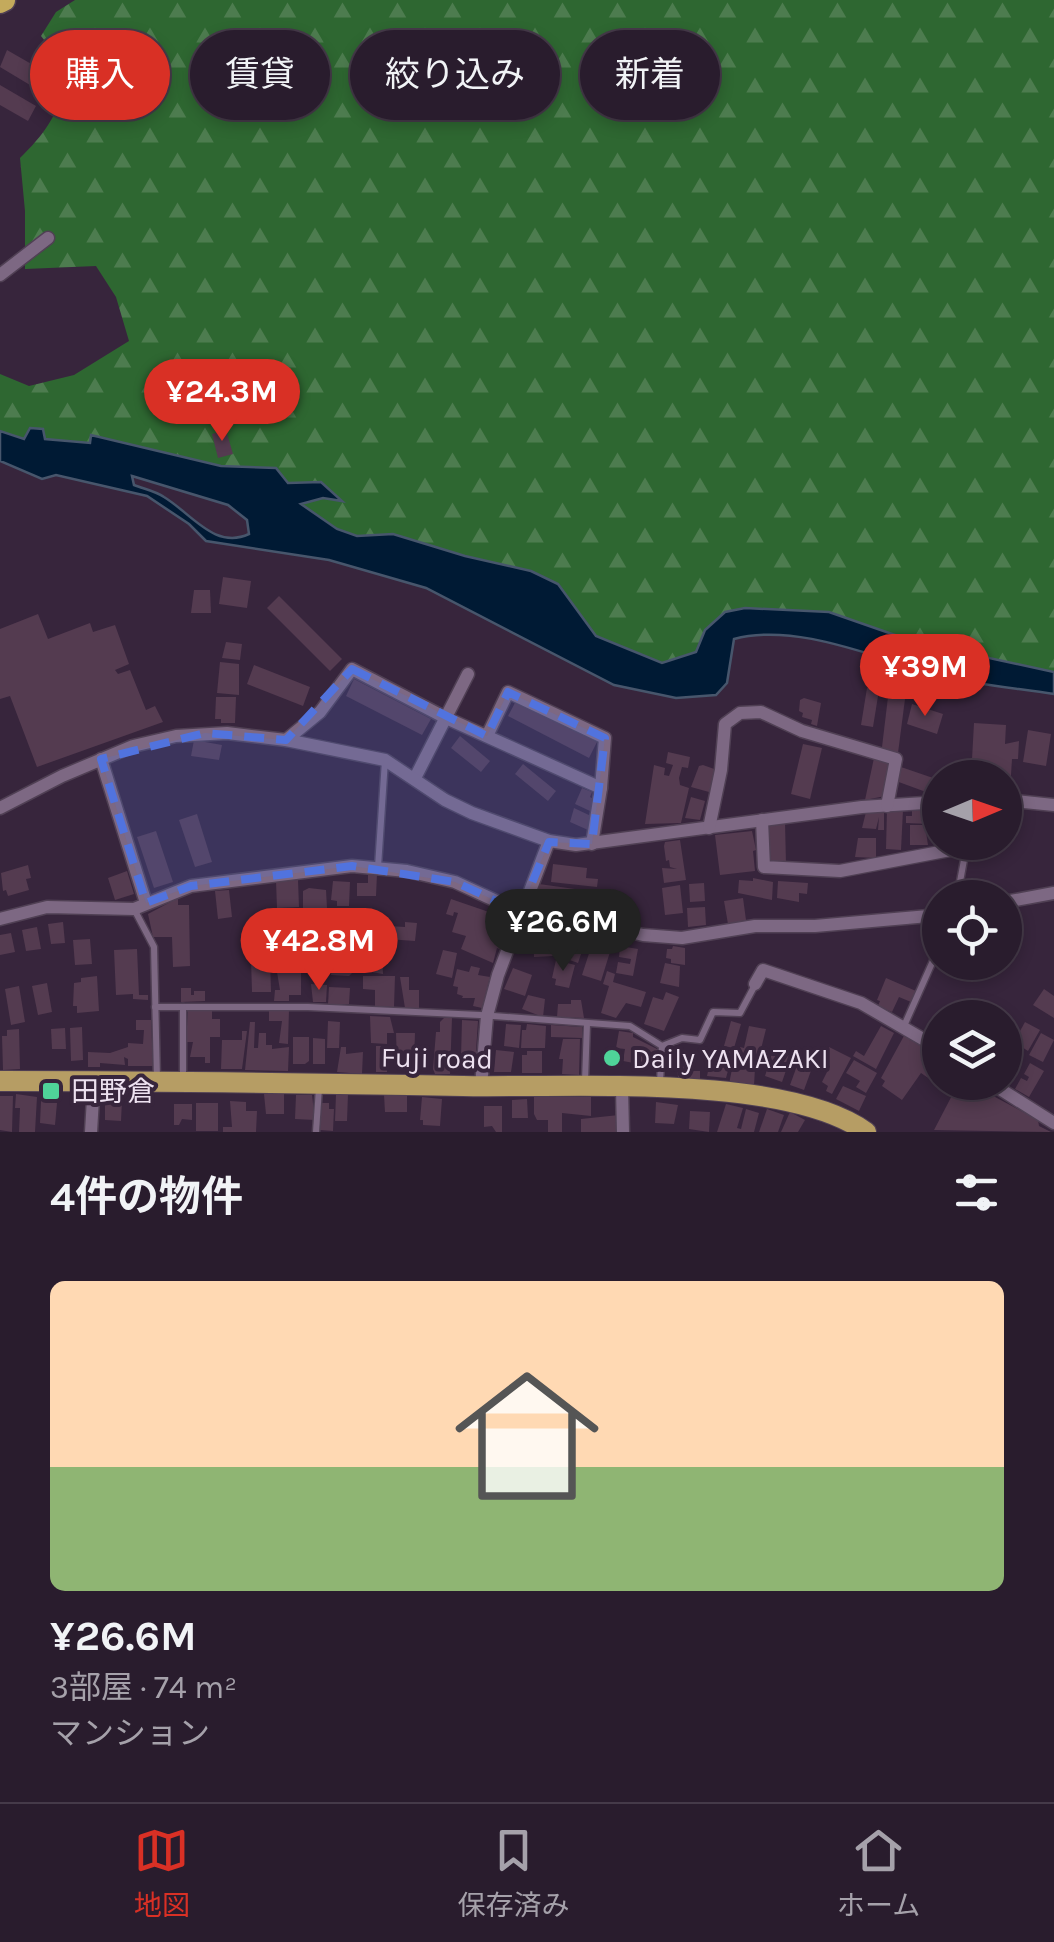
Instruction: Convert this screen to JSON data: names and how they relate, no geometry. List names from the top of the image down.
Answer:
{
  "streets": {
    "highway": ["Fuji road"]
  },
  "places": {
    "other": ["Daily YAMAZAKI"],
    "transit": ["田野倉"]
  },
  "north": "right",
  "page": {
    "chip": [
      "購入",
      "賃貸",
      "絞り込み",
      "新着"
    ],
    "price": [
      "¥24.3M",
      "¥39M",
      "¥26.6M",
      "¥42.8M"
    ],
    "heading": "4件の物件",
    "list": [
      {
        "name": "¥26.6M",
        "note": "3部屋 · 74 m² · マンション"
      }
    ],
    "tabs": ["地図", "保存済み", "ホーム"]
  }
}
